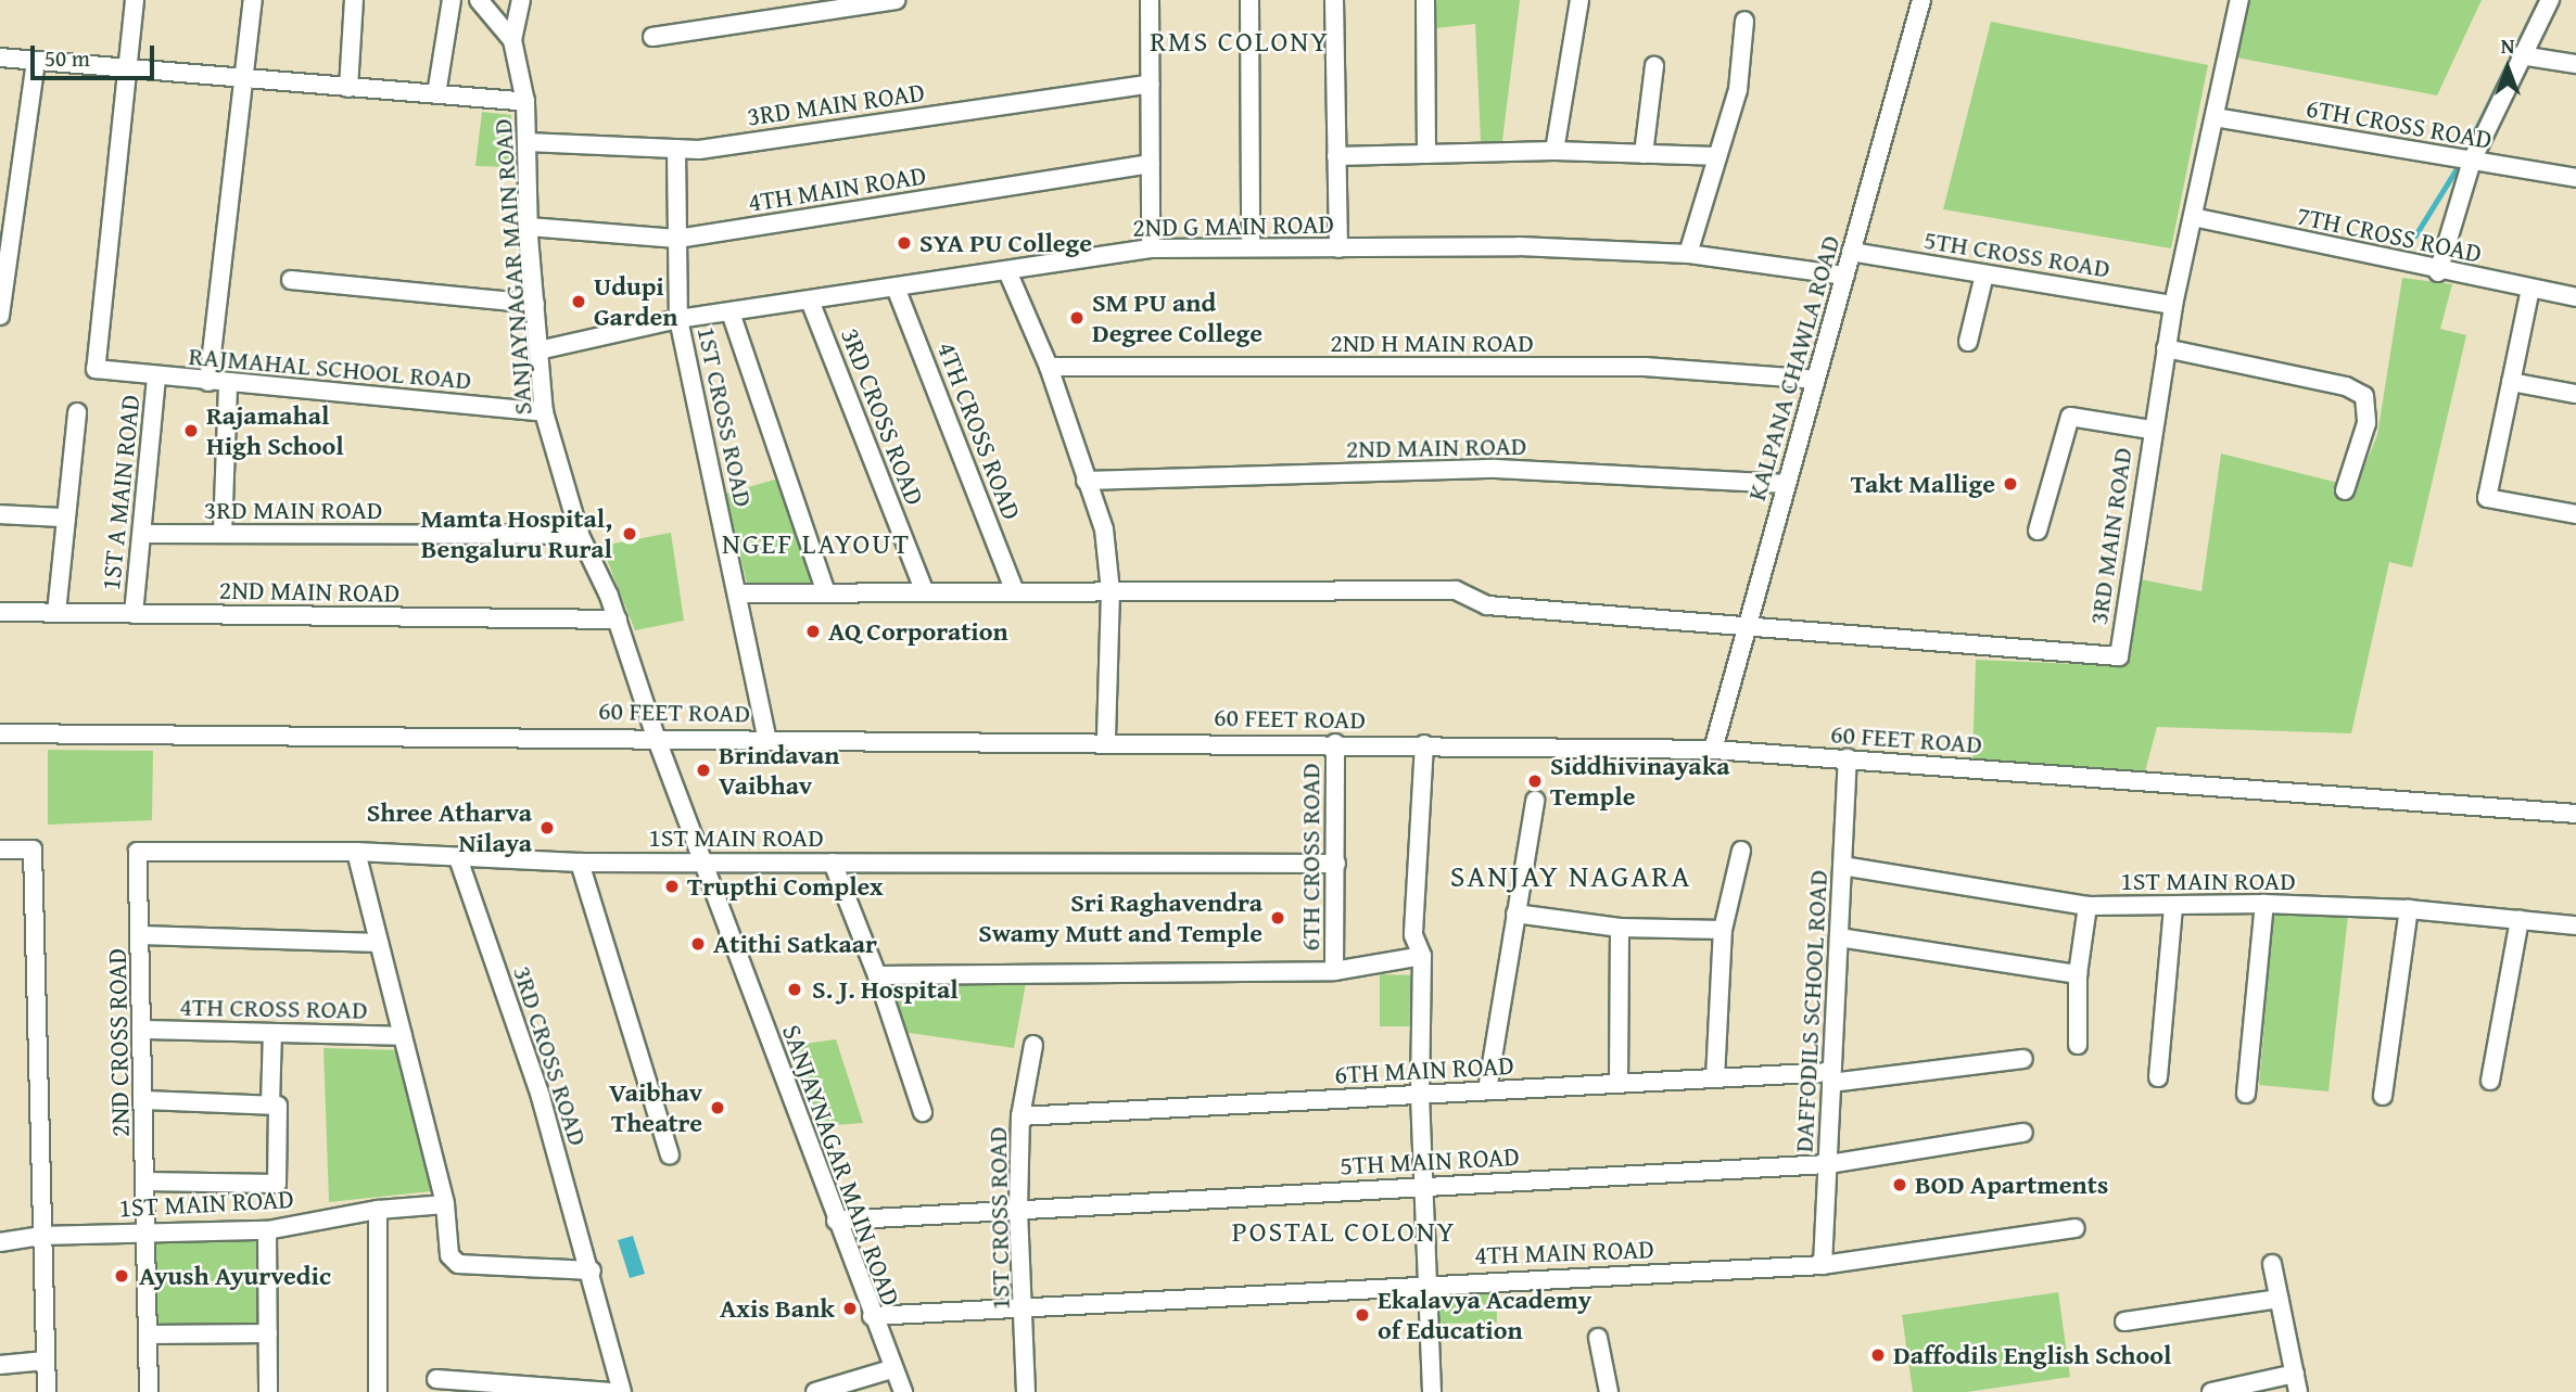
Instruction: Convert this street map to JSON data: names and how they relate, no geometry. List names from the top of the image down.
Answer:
{
  "streets": {
    "street": [
      "3RD MAIN ROAD",
      "6TH CROSS ROAD",
      "4TH MAIN ROAD",
      "2ND G MAIN ROAD",
      "7TH CROSS ROAD",
      "5TH CROSS ROAD",
      "SANJAYNAGAR MAIN ROAD",
      "2ND H MAIN ROAD",
      "RAJMAHAL SCHOOL ROAD",
      "KALPANA CHAWLA ROAD",
      "1ST CROSS ROAD",
      "3RD CROSS ROAD",
      "4TH CROSS ROAD",
      "2ND MAIN ROAD",
      "1ST A MAIN ROAD",
      "60 FEET ROAD",
      "1ST MAIN ROAD",
      "DAFFODILS SCHOOL ROAD",
      "2ND CROSS ROAD",
      "6TH MAIN ROAD",
      "5TH MAIN ROAD"
    ]
  },
  "crossings": [
    ["3RD MAIN ROAD", "6TH CROSS ROAD"],
    ["3RD MAIN ROAD", "7TH CROSS ROAD"],
    ["3RD MAIN ROAD", "5TH CROSS ROAD"],
    ["3RD MAIN ROAD", "SANJAYNAGAR MAIN ROAD"],
    ["3RD MAIN ROAD", "KALPANA CHAWLA ROAD"],
    ["3RD MAIN ROAD", "1ST CROSS ROAD"],
    ["3RD MAIN ROAD", "3RD CROSS ROAD"],
    ["3RD MAIN ROAD", "4TH CROSS ROAD"],
    ["3RD MAIN ROAD", "1ST A MAIN ROAD"],
    ["6TH CROSS ROAD", "60 FEET ROAD"],
    ["6TH CROSS ROAD", "1ST MAIN ROAD"],
    ["4TH MAIN ROAD", "SANJAYNAGAR MAIN ROAD"],
    ["4TH MAIN ROAD", "1ST CROSS ROAD"],
    ["4TH MAIN ROAD", "DAFFODILS SCHOOL ROAD"],
    ["2ND G MAIN ROAD", "SANJAYNAGAR MAIN ROAD"],
    ["2ND G MAIN ROAD", "KALPANA CHAWLA ROAD"],
    ["2ND G MAIN ROAD", "1ST CROSS ROAD"],
    ["2ND G MAIN ROAD", "3RD CROSS ROAD"],
    ["2ND G MAIN ROAD", "4TH CROSS ROAD"],
    ["5TH CROSS ROAD", "KALPANA CHAWLA ROAD"],
    ["SANJAYNAGAR MAIN ROAD", "RAJMAHAL SCHOOL ROAD"],
    ["SANJAYNAGAR MAIN ROAD", "2ND MAIN ROAD"],
    ["SANJAYNAGAR MAIN ROAD", "60 FEET ROAD"],
    ["SANJAYNAGAR MAIN ROAD", "1ST MAIN ROAD"],
    ["SANJAYNAGAR MAIN ROAD", "5TH MAIN ROAD"],
    ["2ND H MAIN ROAD", "KALPANA CHAWLA ROAD"],
    ["RAJMAHAL SCHOOL ROAD", "1ST A MAIN ROAD"],
    ["KALPANA CHAWLA ROAD", "2ND MAIN ROAD"],
    ["KALPANA CHAWLA ROAD", "60 FEET ROAD"],
    ["1ST CROSS ROAD", "60 FEET ROAD"],
    ["1ST CROSS ROAD", "6TH MAIN ROAD"],
    ["1ST CROSS ROAD", "5TH MAIN ROAD"],
    ["3RD CROSS ROAD", "1ST MAIN ROAD"],
    ["4TH CROSS ROAD", "1ST MAIN ROAD"],
    ["4TH CROSS ROAD", "2ND CROSS ROAD"],
    ["2ND MAIN ROAD", "1ST A MAIN ROAD"],
    ["60 FEET ROAD", "DAFFODILS SCHOOL ROAD"],
    ["1ST MAIN ROAD", "DAFFODILS SCHOOL ROAD"],
    ["1ST MAIN ROAD", "2ND CROSS ROAD"],
    ["DAFFODILS SCHOOL ROAD", "6TH MAIN ROAD"],
    ["DAFFODILS SCHOOL ROAD", "5TH MAIN ROAD"]
  ],
  "districts": [
    "RMS COLONY",
    "NGEF LAYOUT",
    "SANJAY NAGARA",
    "POSTAL COLONY"
  ],
  "places": [
    "SYA PU College",
    "Udupi Garden",
    "SM PU and Degree College",
    "Rajamahal High School",
    "Takt Mallige",
    "Mamta Hospital, Bengaluru Rural",
    "AQ Corporation",
    "Brindavan Vaibhav",
    "Siddhivinayaka Temple",
    "Shree Atharva Nilaya",
    "Trupthi Complex",
    "Sri Raghavendra Swamy Mutt and Temple",
    "Atithi Satkaar",
    "S. J. Hospital",
    "Vaibhav Theatre",
    "BOD Apartments",
    "Ayush Ayurvedic",
    "Axis Bank",
    "Ekalavya Academy of Education",
    "Daffodils English School"
  ],
  "scale_bar": "50 m",
  "north": "top"
}
